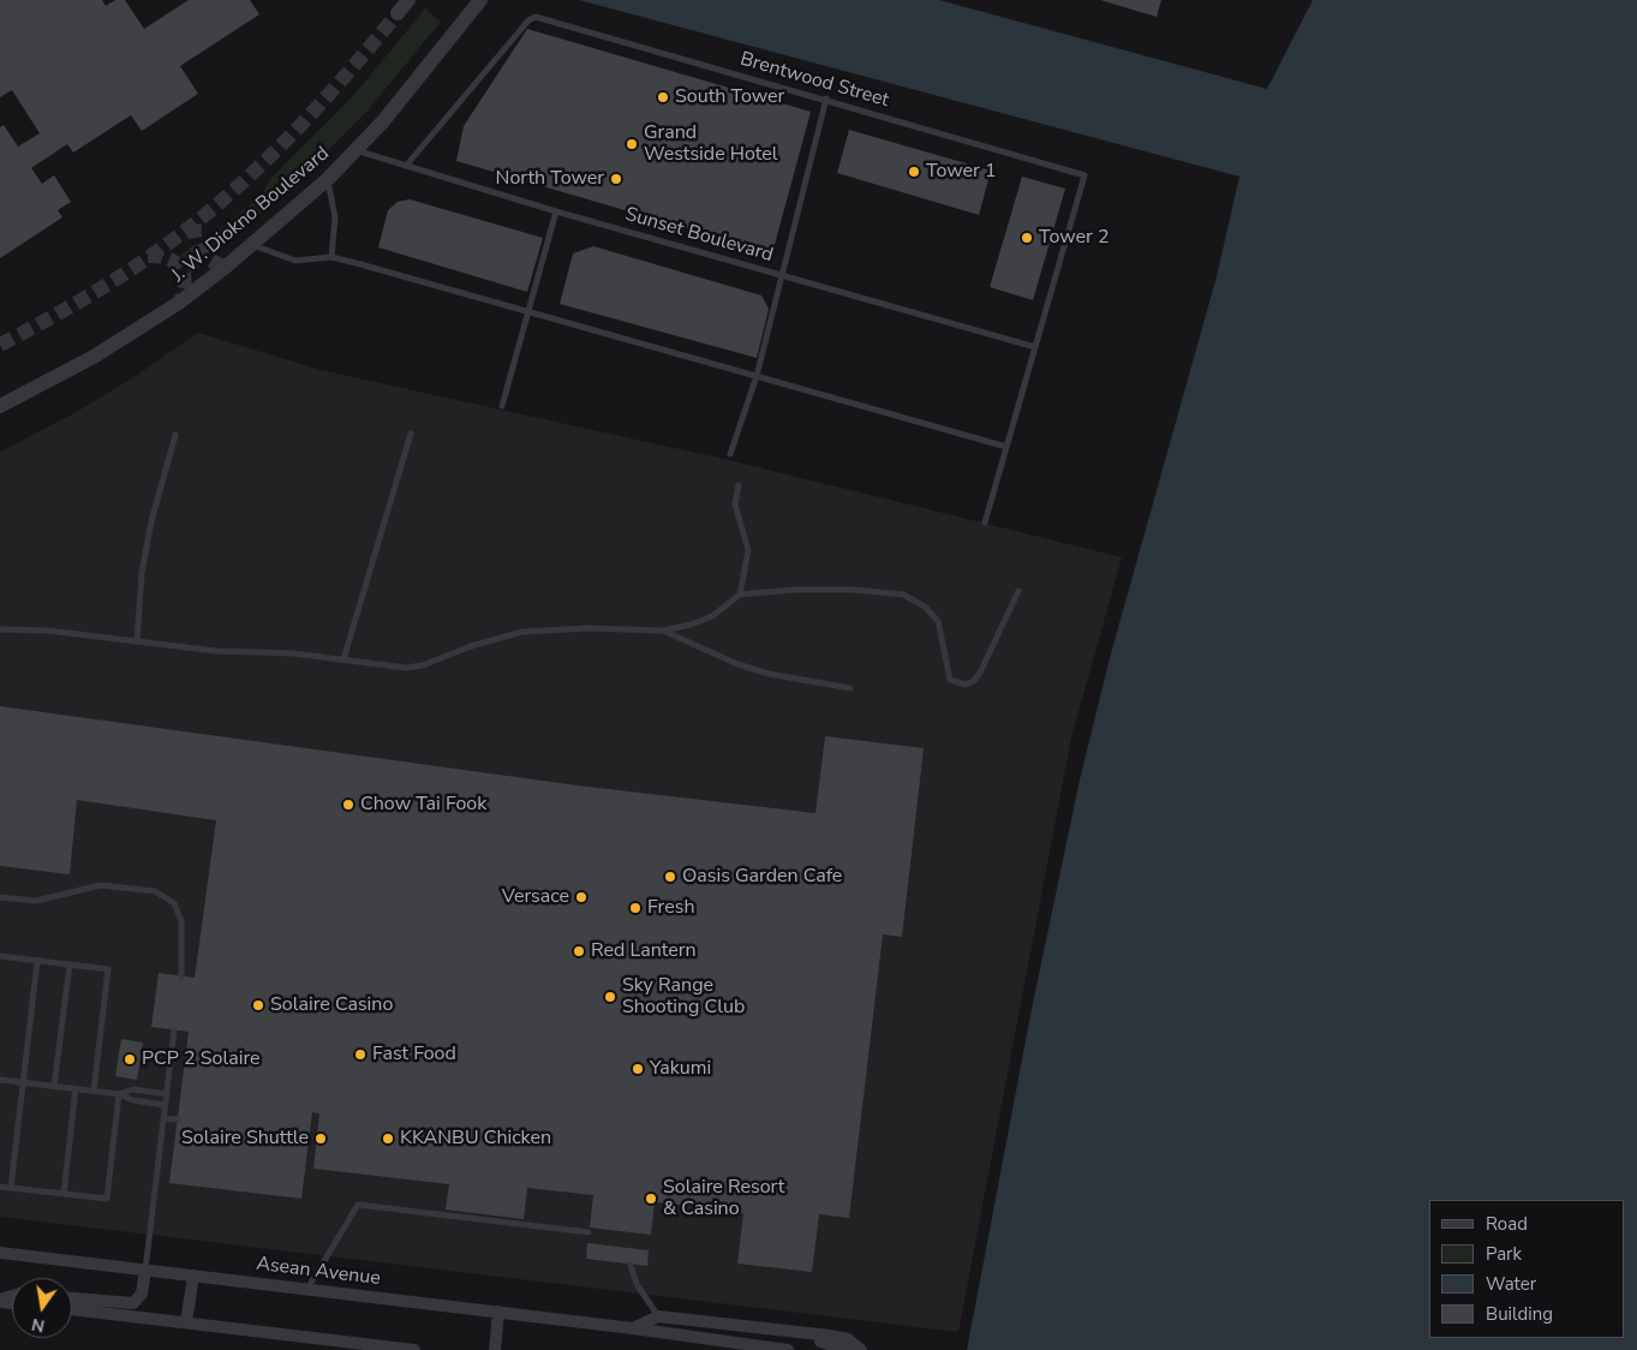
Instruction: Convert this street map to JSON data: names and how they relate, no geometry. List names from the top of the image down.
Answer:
{
  "streets": {
    "street": ["J. W. Diokno Boulevard", "Asean Avenue"],
    "lane": ["Brentwood Street", "Sunset Boulevard"]
  },
  "crossings": [
    ["Brentwood Street", "Sunset Boulevard"],
    ["J. W. Diokno Boulevard", "Sunset Boulevard"]
  ],
  "places": [
    "South Tower",
    "Grand Westside Hotel",
    "Tower 1",
    "North Tower",
    "Tower 2",
    "Chow Tai Fook",
    "Oasis Garden Cafe",
    "Versace",
    "Fresh",
    "Red Lantern",
    "Sky Range Shooting Club",
    "Solaire Casino",
    "Fast Food",
    "PCP 2 Solaire",
    "Yakumi",
    "Solaire Shuttle",
    "KKANBU Chicken",
    "Solaire Resort & Casino"
  ],
  "legend": [
    "Road",
    "Park",
    "Water",
    "Building"
  ],
  "north": "bottom"
}
